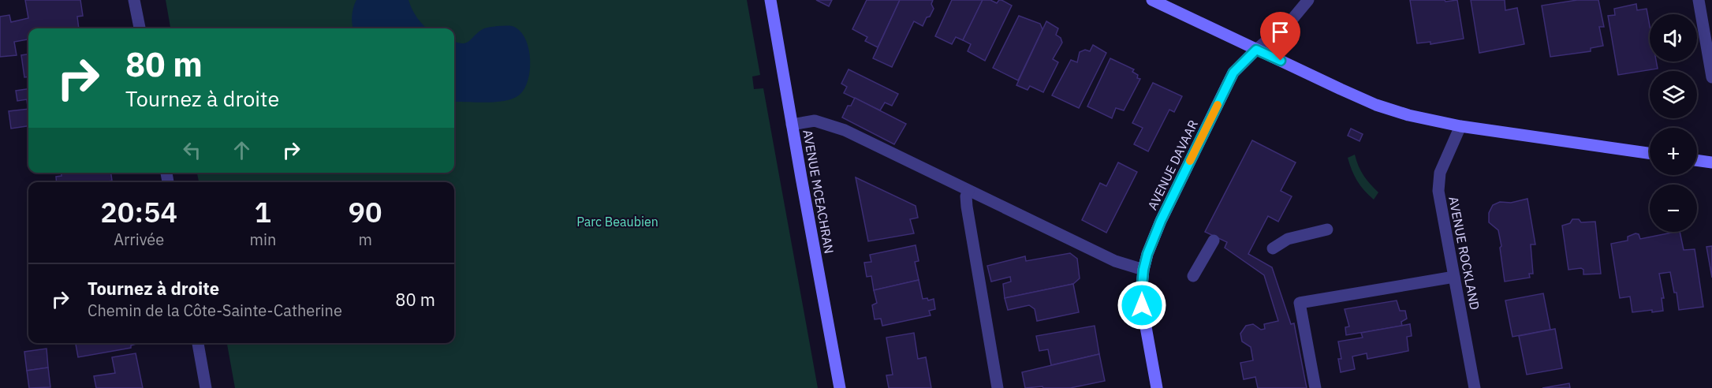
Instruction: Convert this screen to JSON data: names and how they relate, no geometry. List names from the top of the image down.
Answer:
{
  "streets": {
    "street": ["AVENUE DAVAAR", "AVENUE MCEACHRAN", "AVENUE ROCKLAND"]
  },
  "parks": ["Parc Beaubien"],
  "page": {
    "map_buttons": ["+", "−"],
    "turn": ["80 m", "Tournez à droite"],
    "eta": [
      "20:54",
      "Arrivée",
      "1",
      "min",
      "90",
      "m"
    ],
    "list": [
      {
        "name": "Tournez à droite",
        "note": "Chemin de la Côte-Sainte-Catherine",
        "value": "80 m"
      }
    ]
  }
}
